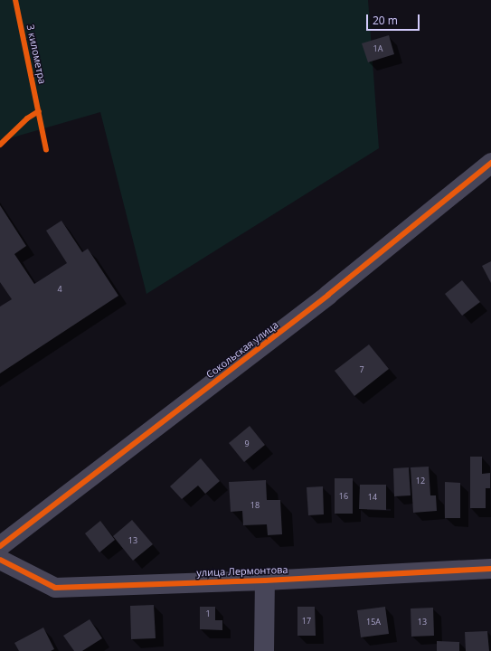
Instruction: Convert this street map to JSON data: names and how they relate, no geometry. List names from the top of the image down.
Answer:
{
  "streets": {
    "street": ["Сокольская улица", "улица Лермонтова"],
    "cycle path": ["3 километра"]
  },
  "house_numbers": [
    "1А",
    "4",
    "7",
    "9",
    "12",
    "16",
    "14",
    "18",
    "13",
    "1",
    "17",
    "15А",
    "13"
  ],
  "scale_bar": "20 m"
}
